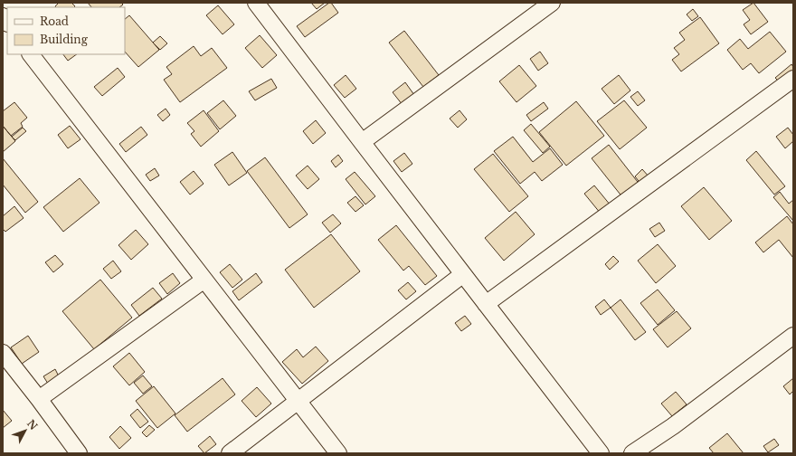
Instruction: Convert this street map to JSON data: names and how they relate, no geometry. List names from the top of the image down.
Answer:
{
  "legend": ["Road", "Building"],
  "north": "top right"
}
